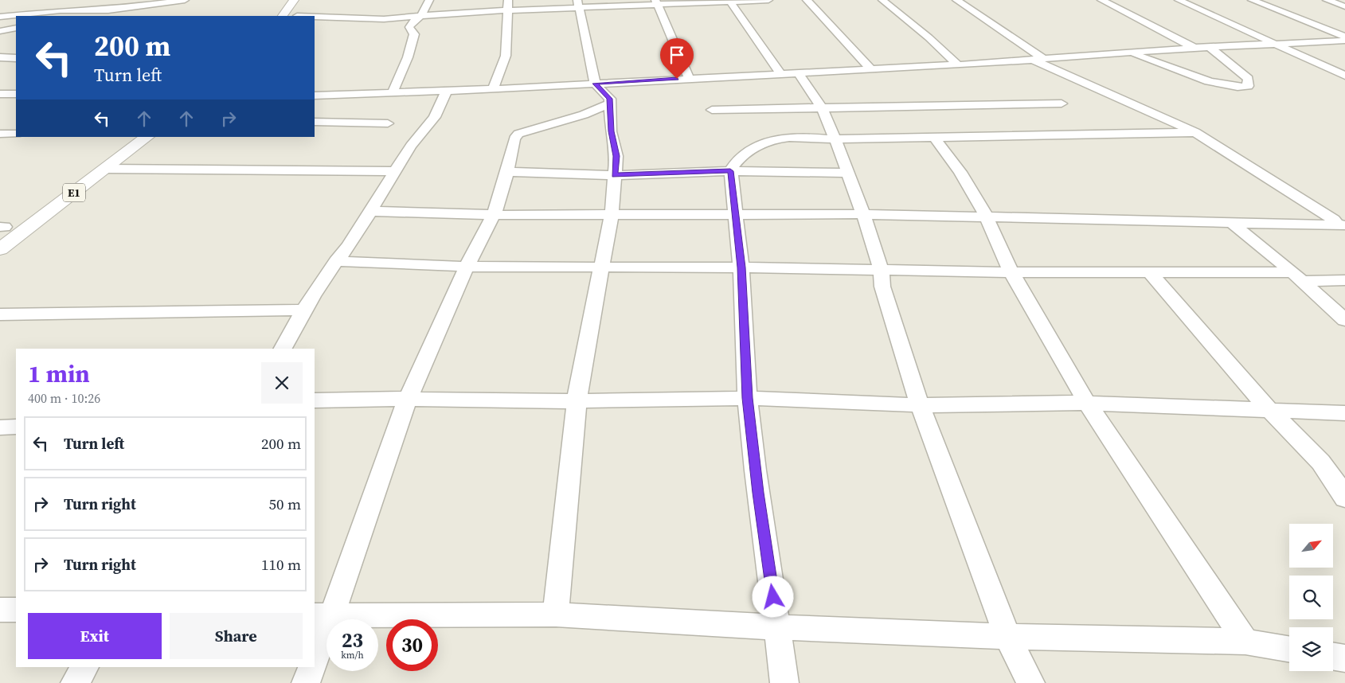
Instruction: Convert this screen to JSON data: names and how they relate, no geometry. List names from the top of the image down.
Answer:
{
  "streets": {
    "highway": ["E1"]
  },
  "north": "top right",
  "page": {
    "turn": ["200 m", "Turn left"],
    "heading": ["1 min", "400 m · 10:26"],
    "list": [
      {
        "name": "Turn left",
        "value": "200 m"
      },
      {
        "name": "Turn right",
        "value": "50 m"
      },
      {
        "name": "Turn right",
        "value": "110 m"
      }
    ],
    "buttons": ["Exit", "Share"],
    "speed": "23 km/h",
    "limit": "30"
  }
}
